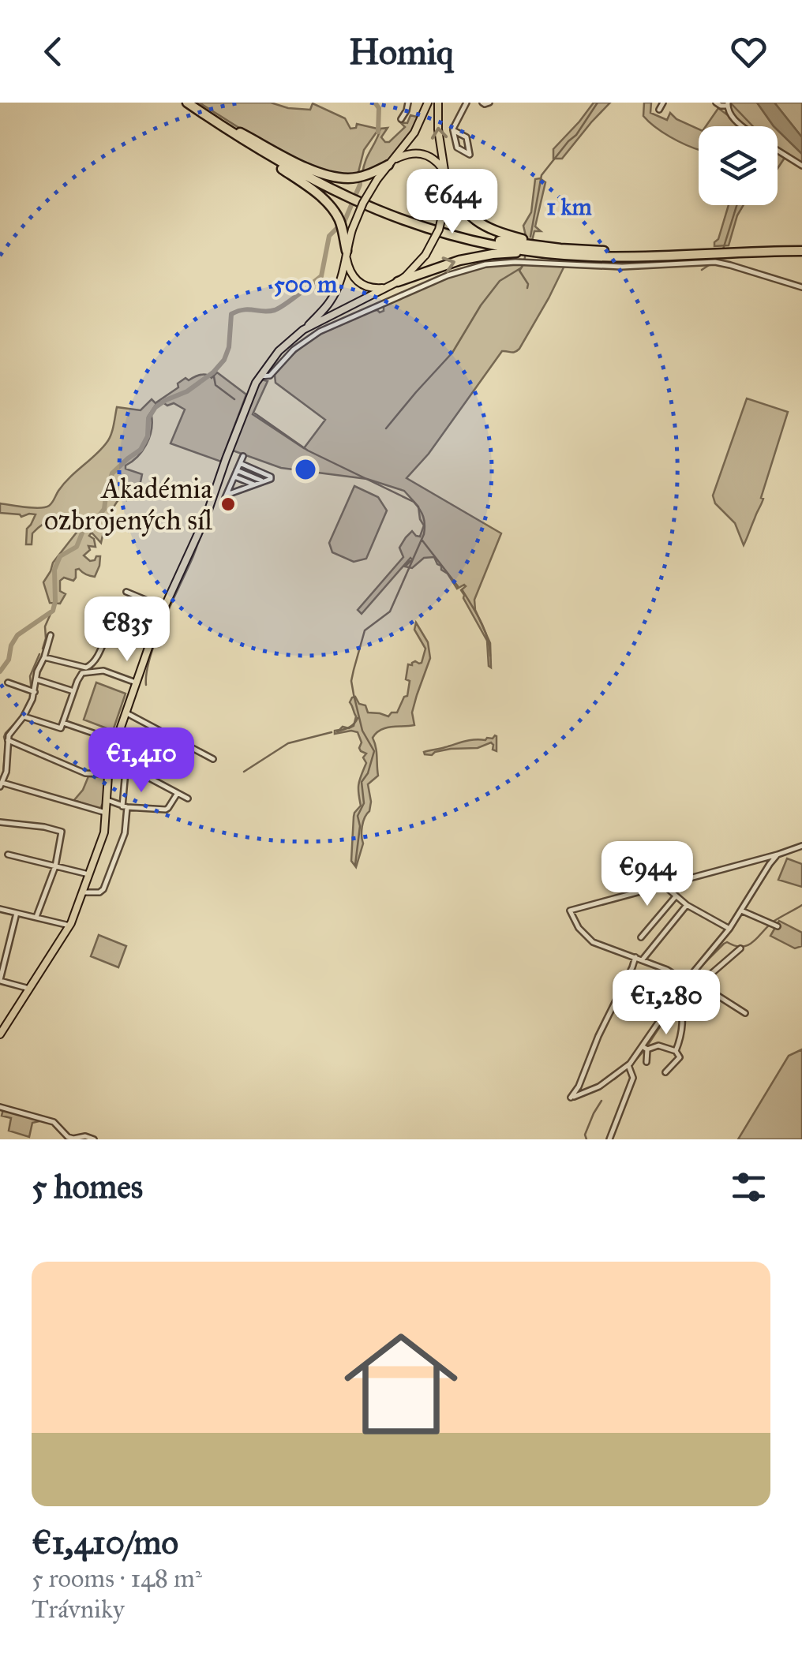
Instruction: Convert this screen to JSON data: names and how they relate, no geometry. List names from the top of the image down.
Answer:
{
  "places": ["Akadémia ozbrojených síl"],
  "page": {
    "header": "Homiq",
    "price": [
      "€644",
      "€835",
      "€1,410",
      "€944",
      "€1,280"
    ],
    "heading": "5 homes",
    "list": [
      {
        "name": "€1,410/mo",
        "note": "5 rooms · 148 m² · Trávniky"
      }
    ]
  },
  "rings": ["1 km", "500 m"]
}
